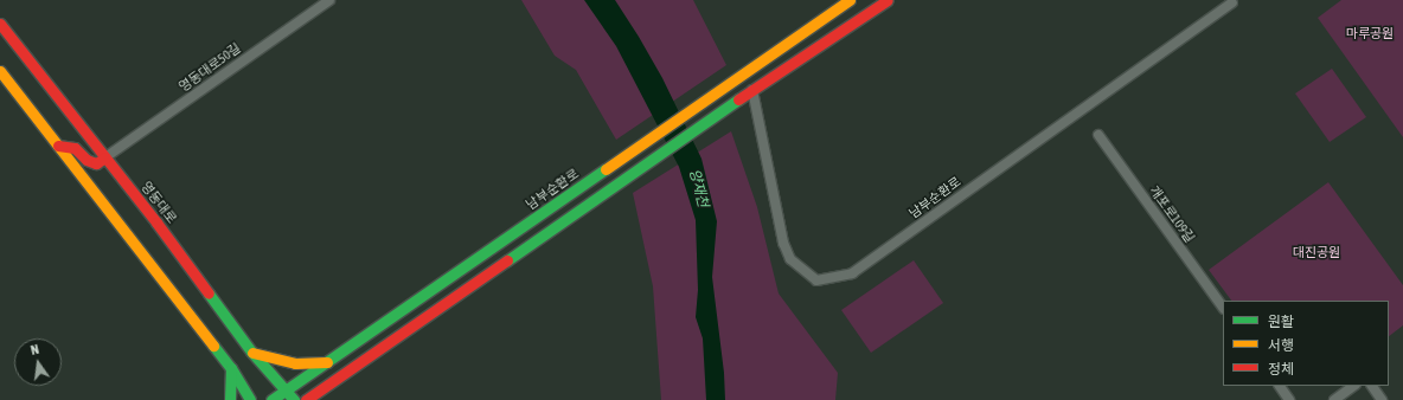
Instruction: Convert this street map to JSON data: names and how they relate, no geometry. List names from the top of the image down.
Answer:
{
  "streets": {
    "main road": ["남부순환로", "영동대로"],
    "street": ["영동대로50길", "개포로109길"]
  },
  "crossings": [
    ["영동대로50길", "영동대로"],
    ["남부순환로", "영동대로"]
  ],
  "water": ["양재천"],
  "parks": ["마루공원", "대진공원"],
  "legend": ["원활", "서행", "정체"],
  "north": "top"
}
